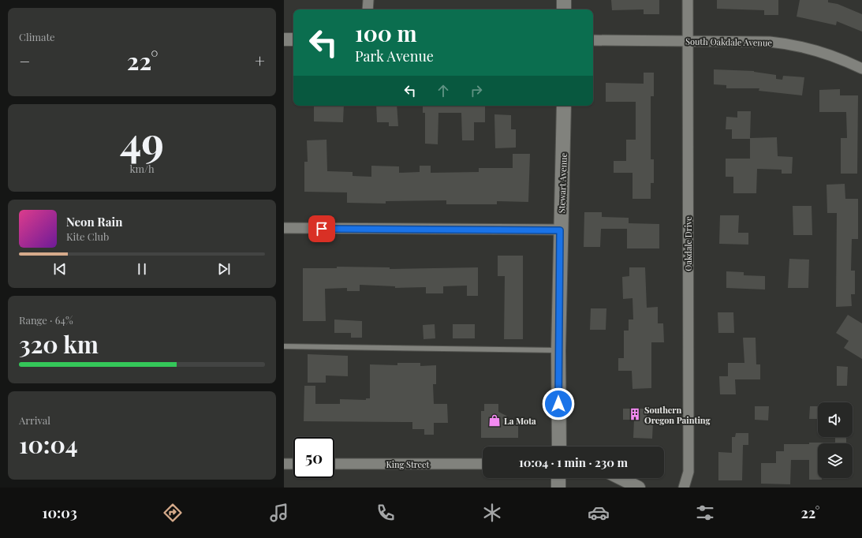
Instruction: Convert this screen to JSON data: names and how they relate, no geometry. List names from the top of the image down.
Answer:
{
  "streets": {
    "main road": ["Stewart Avenue"],
    "street": ["South Oakdale Avenue", "Oakdale Drive", "King Street"]
  },
  "crossings": [
    ["South Oakdale Avenue", "Oakdale Drive"]
  ],
  "places": {
    "building": ["Southern Oregon Painting"],
    "shop": ["La Mota"]
  },
  "page": {
    "tile": [
      "Climate",
      ["49", "km/h"],
      ["Range · 64%", "320 km"],
      ["Arrival", "10:04"]
    ],
    "turn": ["100 m", "Park Avenue"],
    "heat": ["−", "22°", "+"],
    "song": ["Neon Rain", "Kite Club"],
    "limit": "50",
    "trip": "10:04 · 1 min · 230 m",
    "tabs": ["10:03", "22°"]
  }
}
